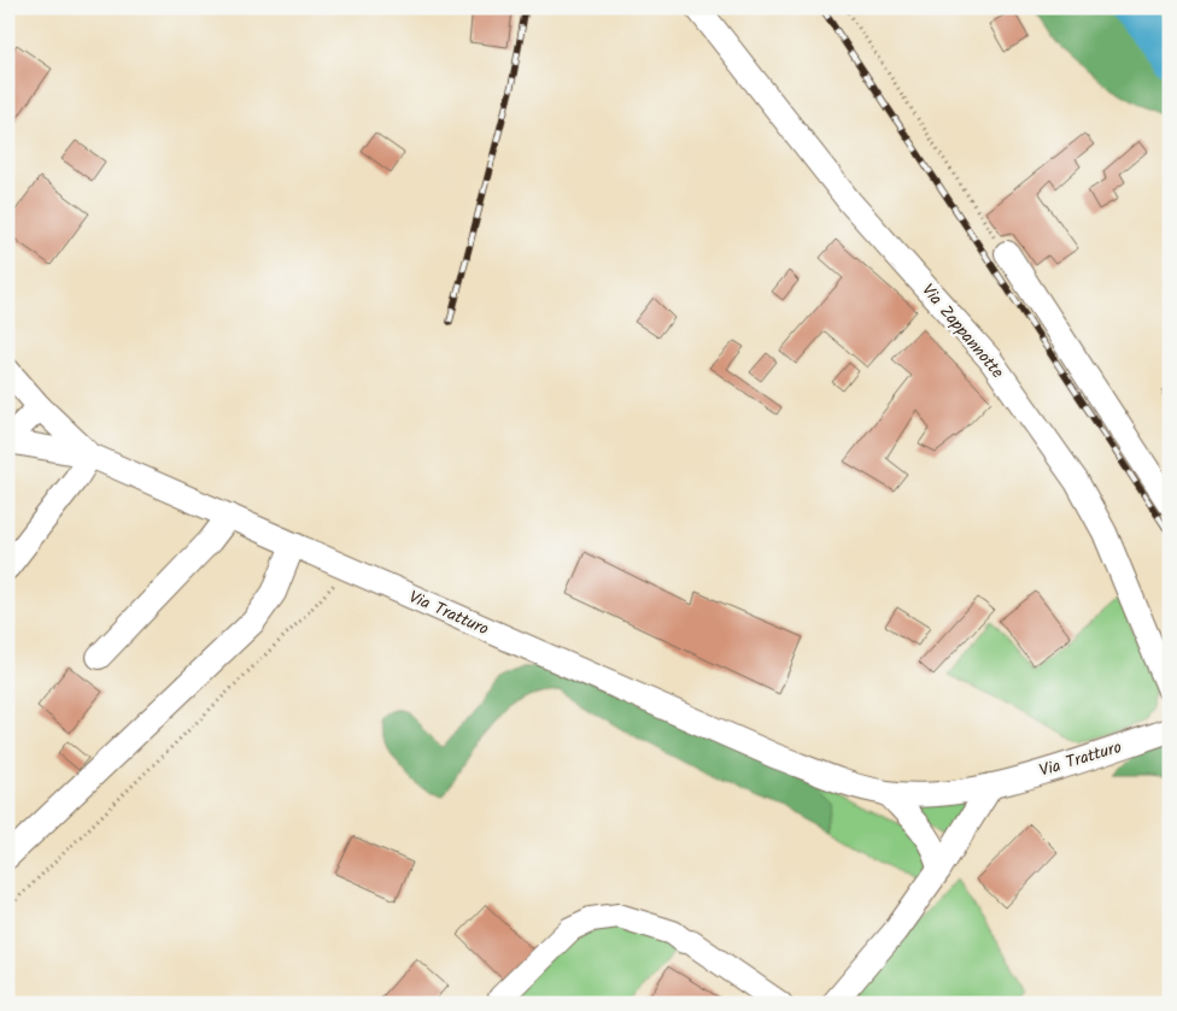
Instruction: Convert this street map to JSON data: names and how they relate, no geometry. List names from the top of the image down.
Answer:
{
  "streets": {
    "street": ["Via Zappannotte", "Via Tratturo"]
  }
}
